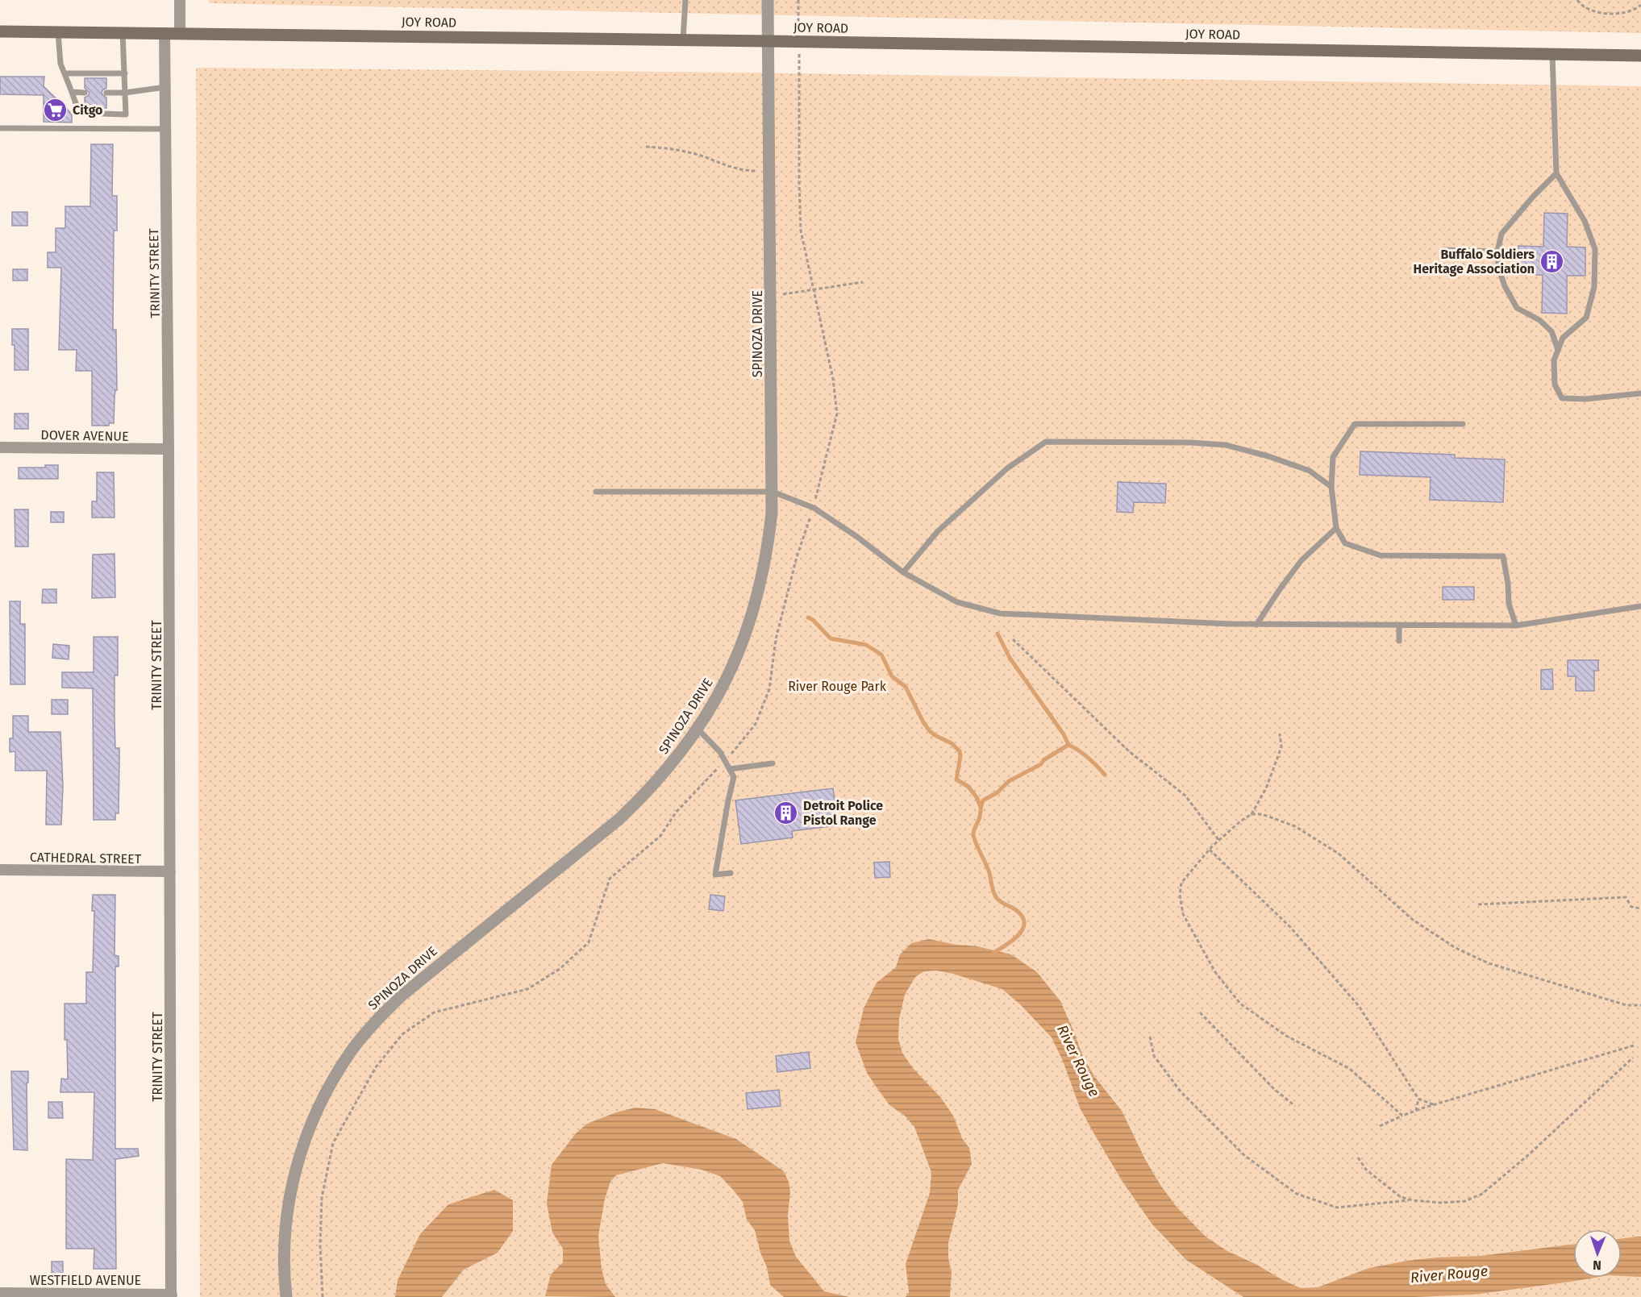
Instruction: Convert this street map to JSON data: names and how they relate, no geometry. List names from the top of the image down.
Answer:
{
  "streets": {
    "main road": ["JOY ROAD"],
    "street": [
      "TRINITY STREET",
      "SPINOZA DRIVE",
      "DOVER AVENUE",
      "CATHEDRAL STREET",
      "WESTFIELD AVENUE"
    ]
  },
  "crossings": [
    ["JOY ROAD", "TRINITY STREET"],
    ["JOY ROAD", "SPINOZA DRIVE"],
    ["TRINITY STREET", "DOVER AVENUE"],
    ["TRINITY STREET", "CATHEDRAL STREET"],
    ["TRINITY STREET", "WESTFIELD AVENUE"]
  ],
  "water": ["River Rouge"],
  "parks": ["River Rouge Park"],
  "places": {
    "supermarket": ["Citgo"],
    "building": ["Buffalo Soldiers Heritage Association", "Detroit Police Pistol Range"]
  },
  "north": "bottom"
}
